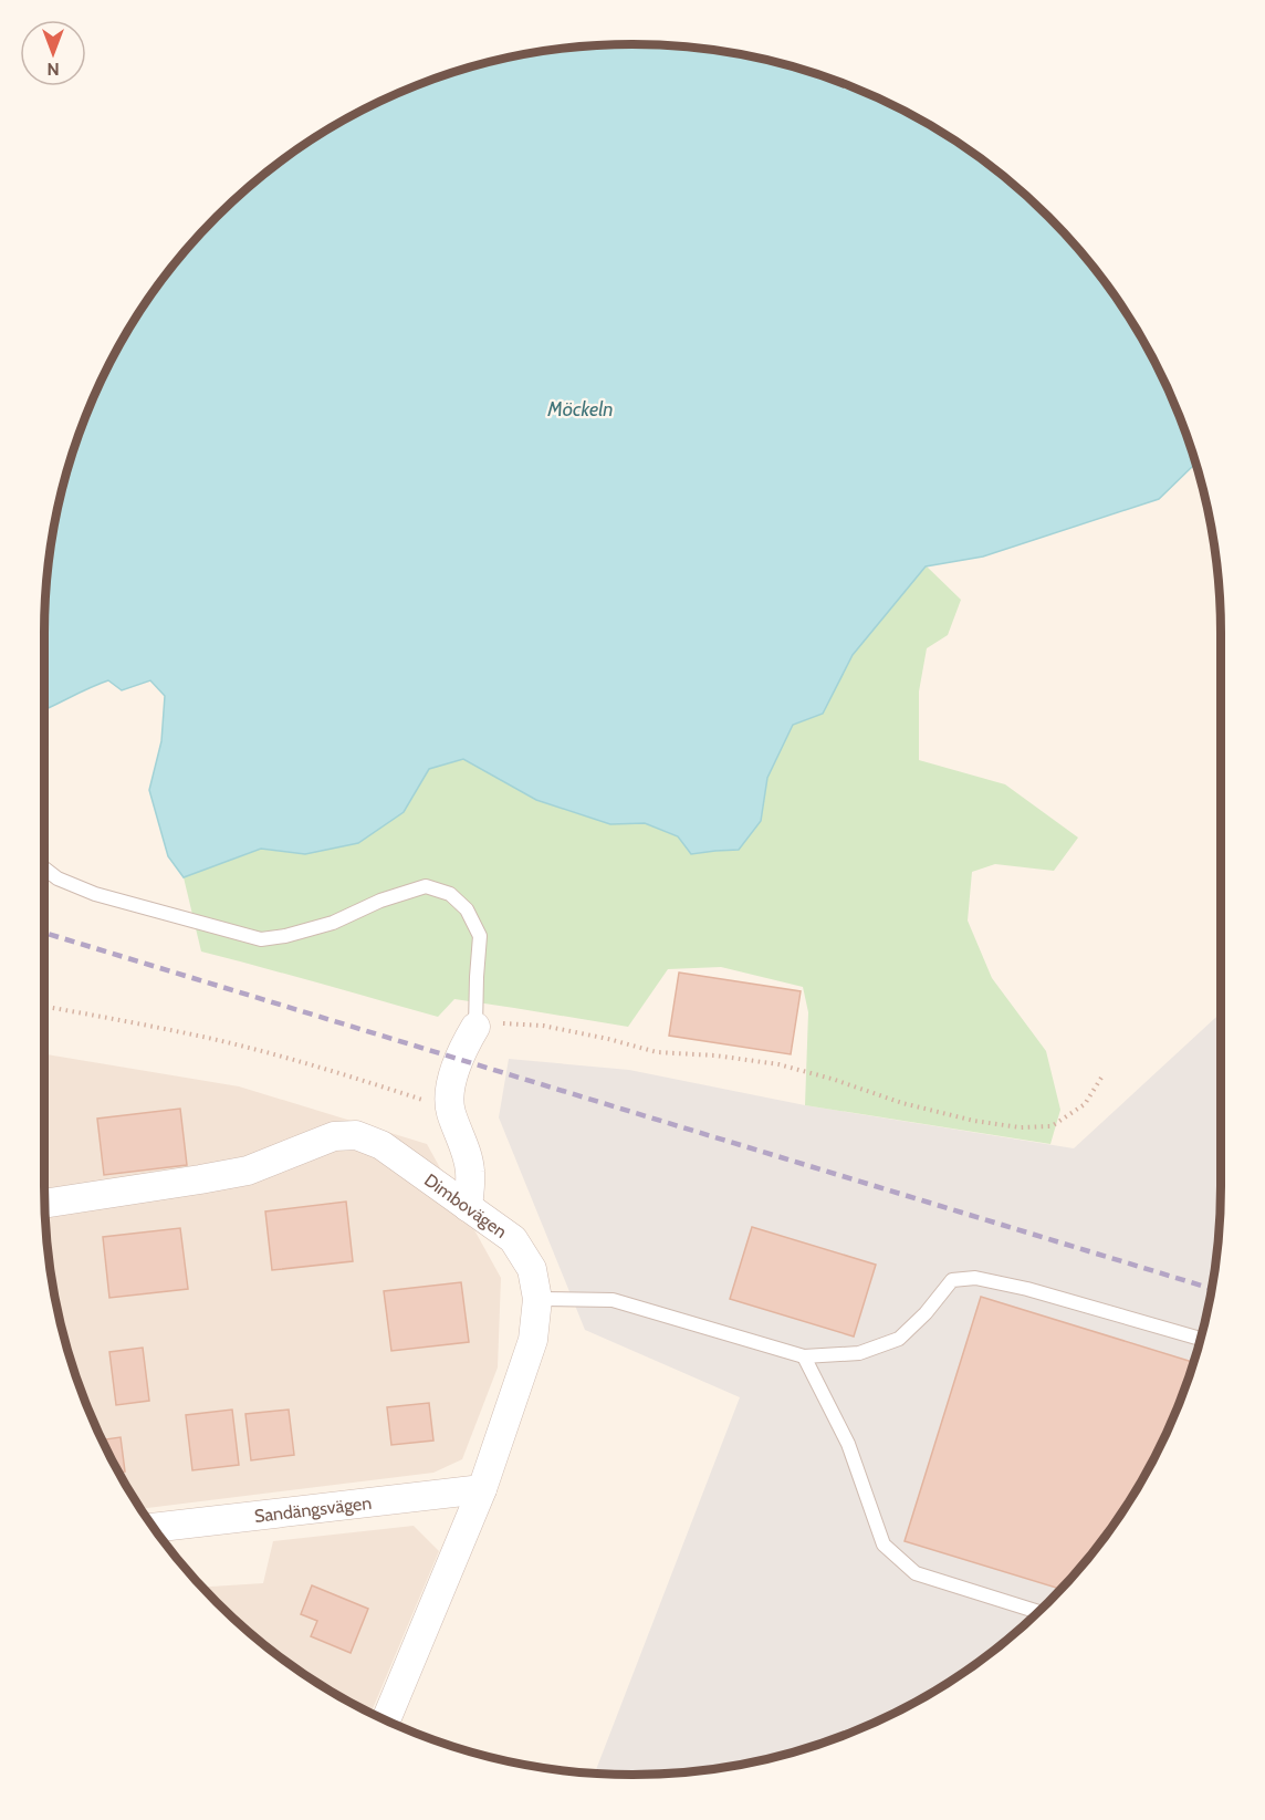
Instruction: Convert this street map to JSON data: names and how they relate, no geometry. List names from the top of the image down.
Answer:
{
  "streets": {
    "street": ["Dimbovägen", "Sandängsvägen"]
  },
  "crossings": [
    ["Dimbovägen", "Sandängsvägen"]
  ],
  "water": ["Möckeln"],
  "north": "bottom"
}
